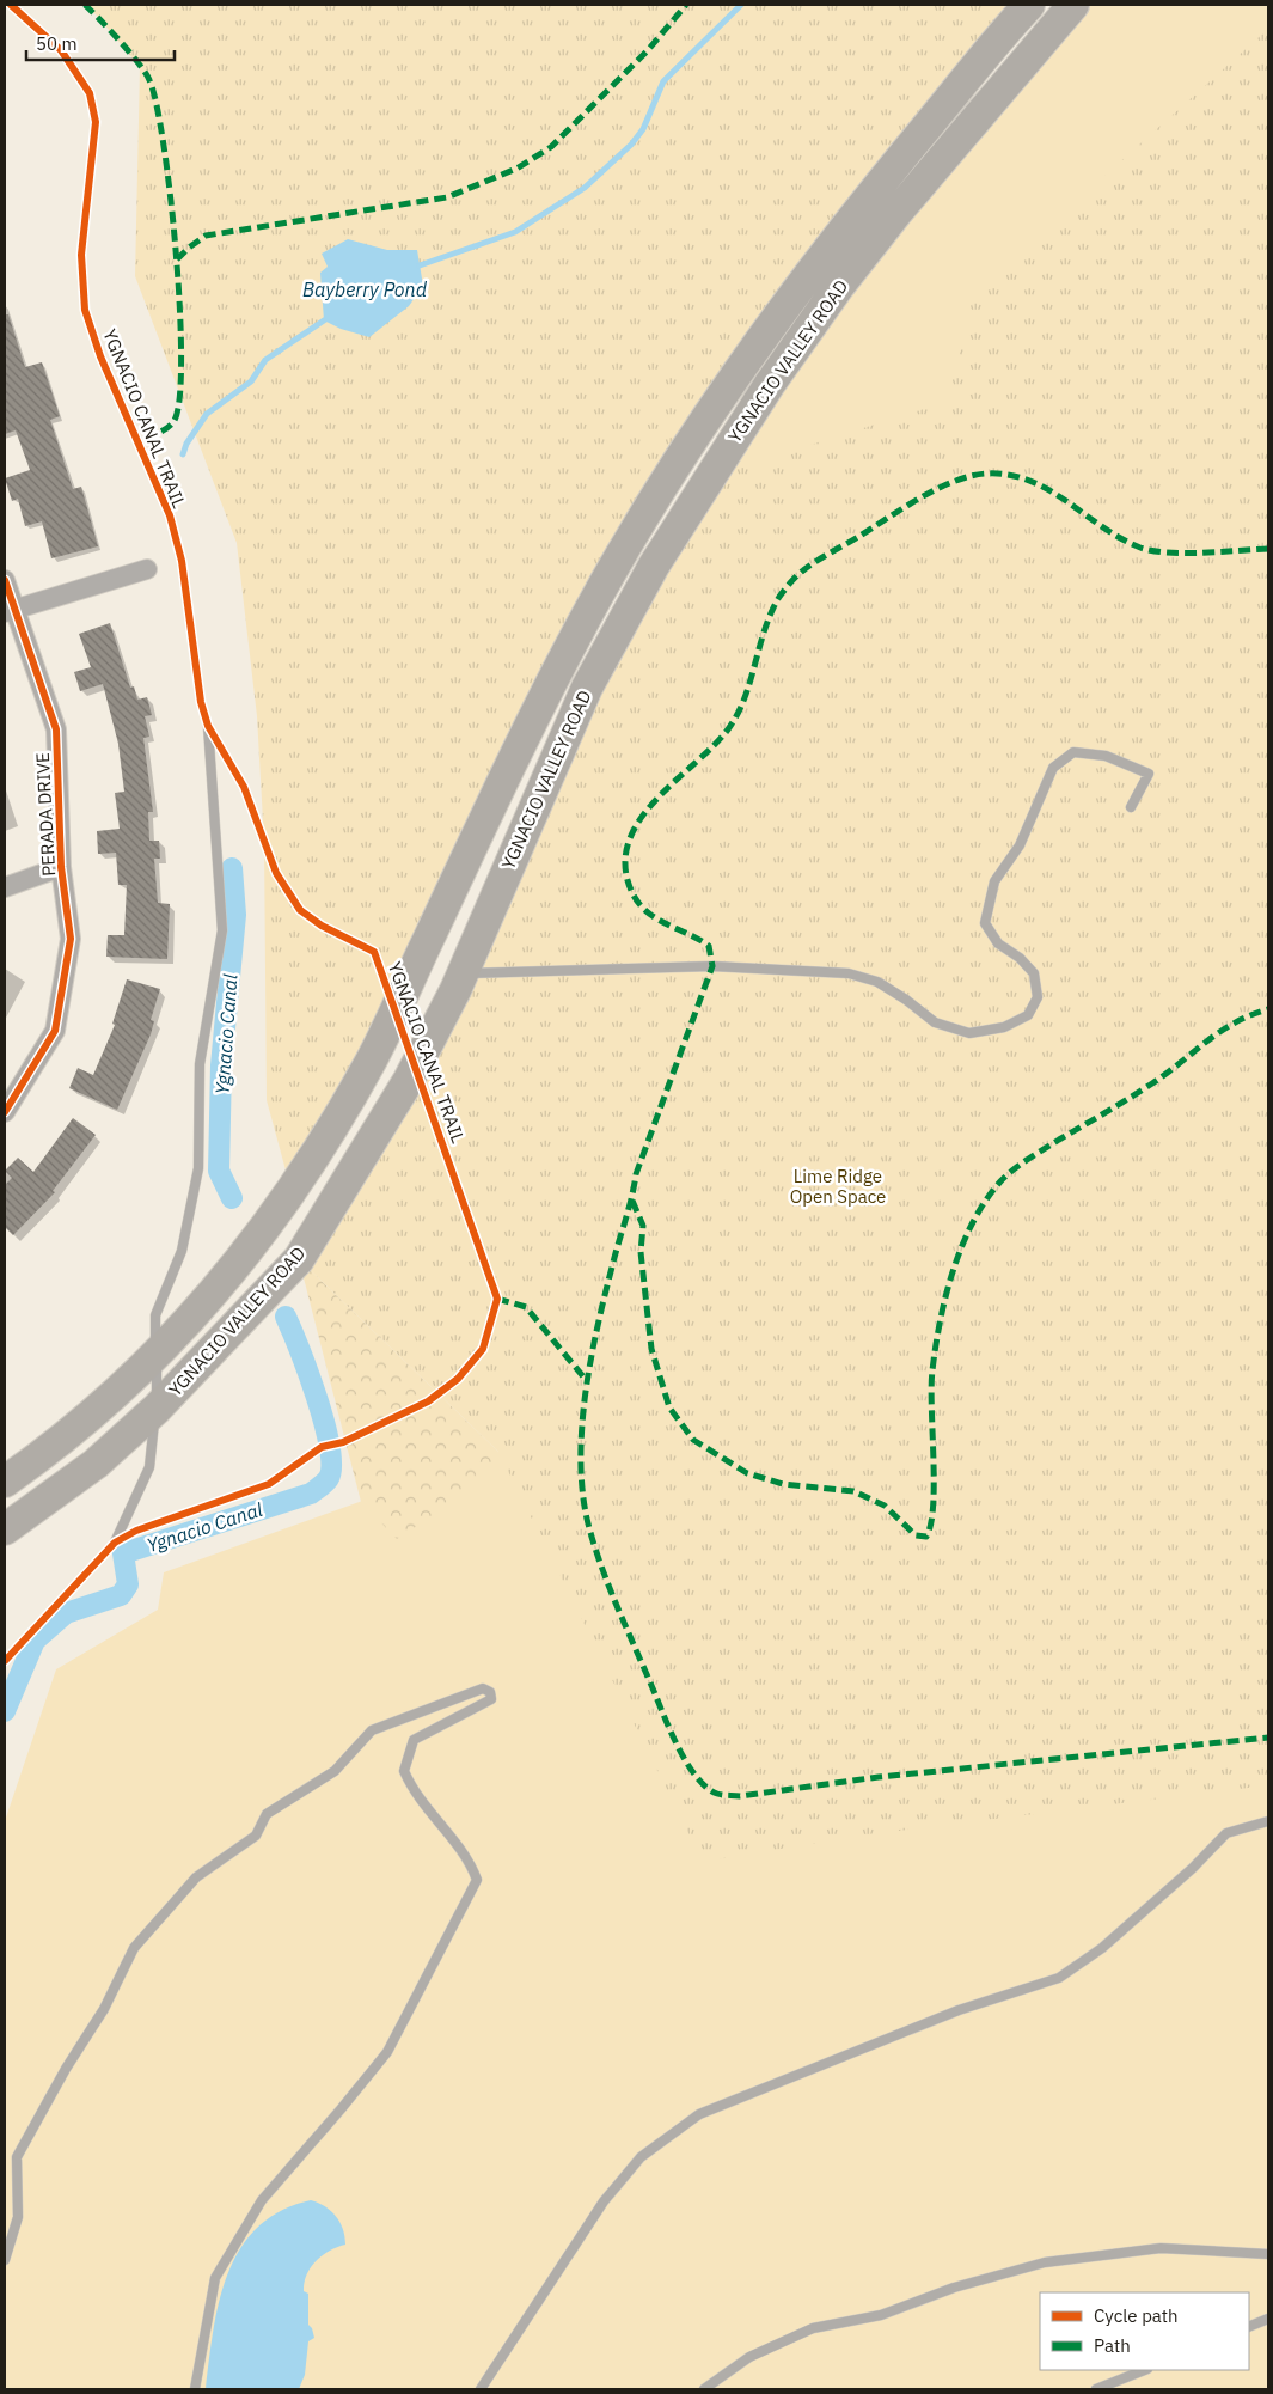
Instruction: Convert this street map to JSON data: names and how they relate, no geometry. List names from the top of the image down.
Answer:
{
  "streets": {
    "highway": ["YGNACIO VALLEY ROAD"],
    "street": ["PERADA DRIVE"],
    "cycle path": ["YGNACIO CANAL TRAIL"]
  },
  "water": ["Bayberry Pond", "Ygnacio Canal"],
  "parks": ["Lime Ridge Open Space"],
  "legend": ["Cycle path", "Path"],
  "scale_bar": "50 m"
}
